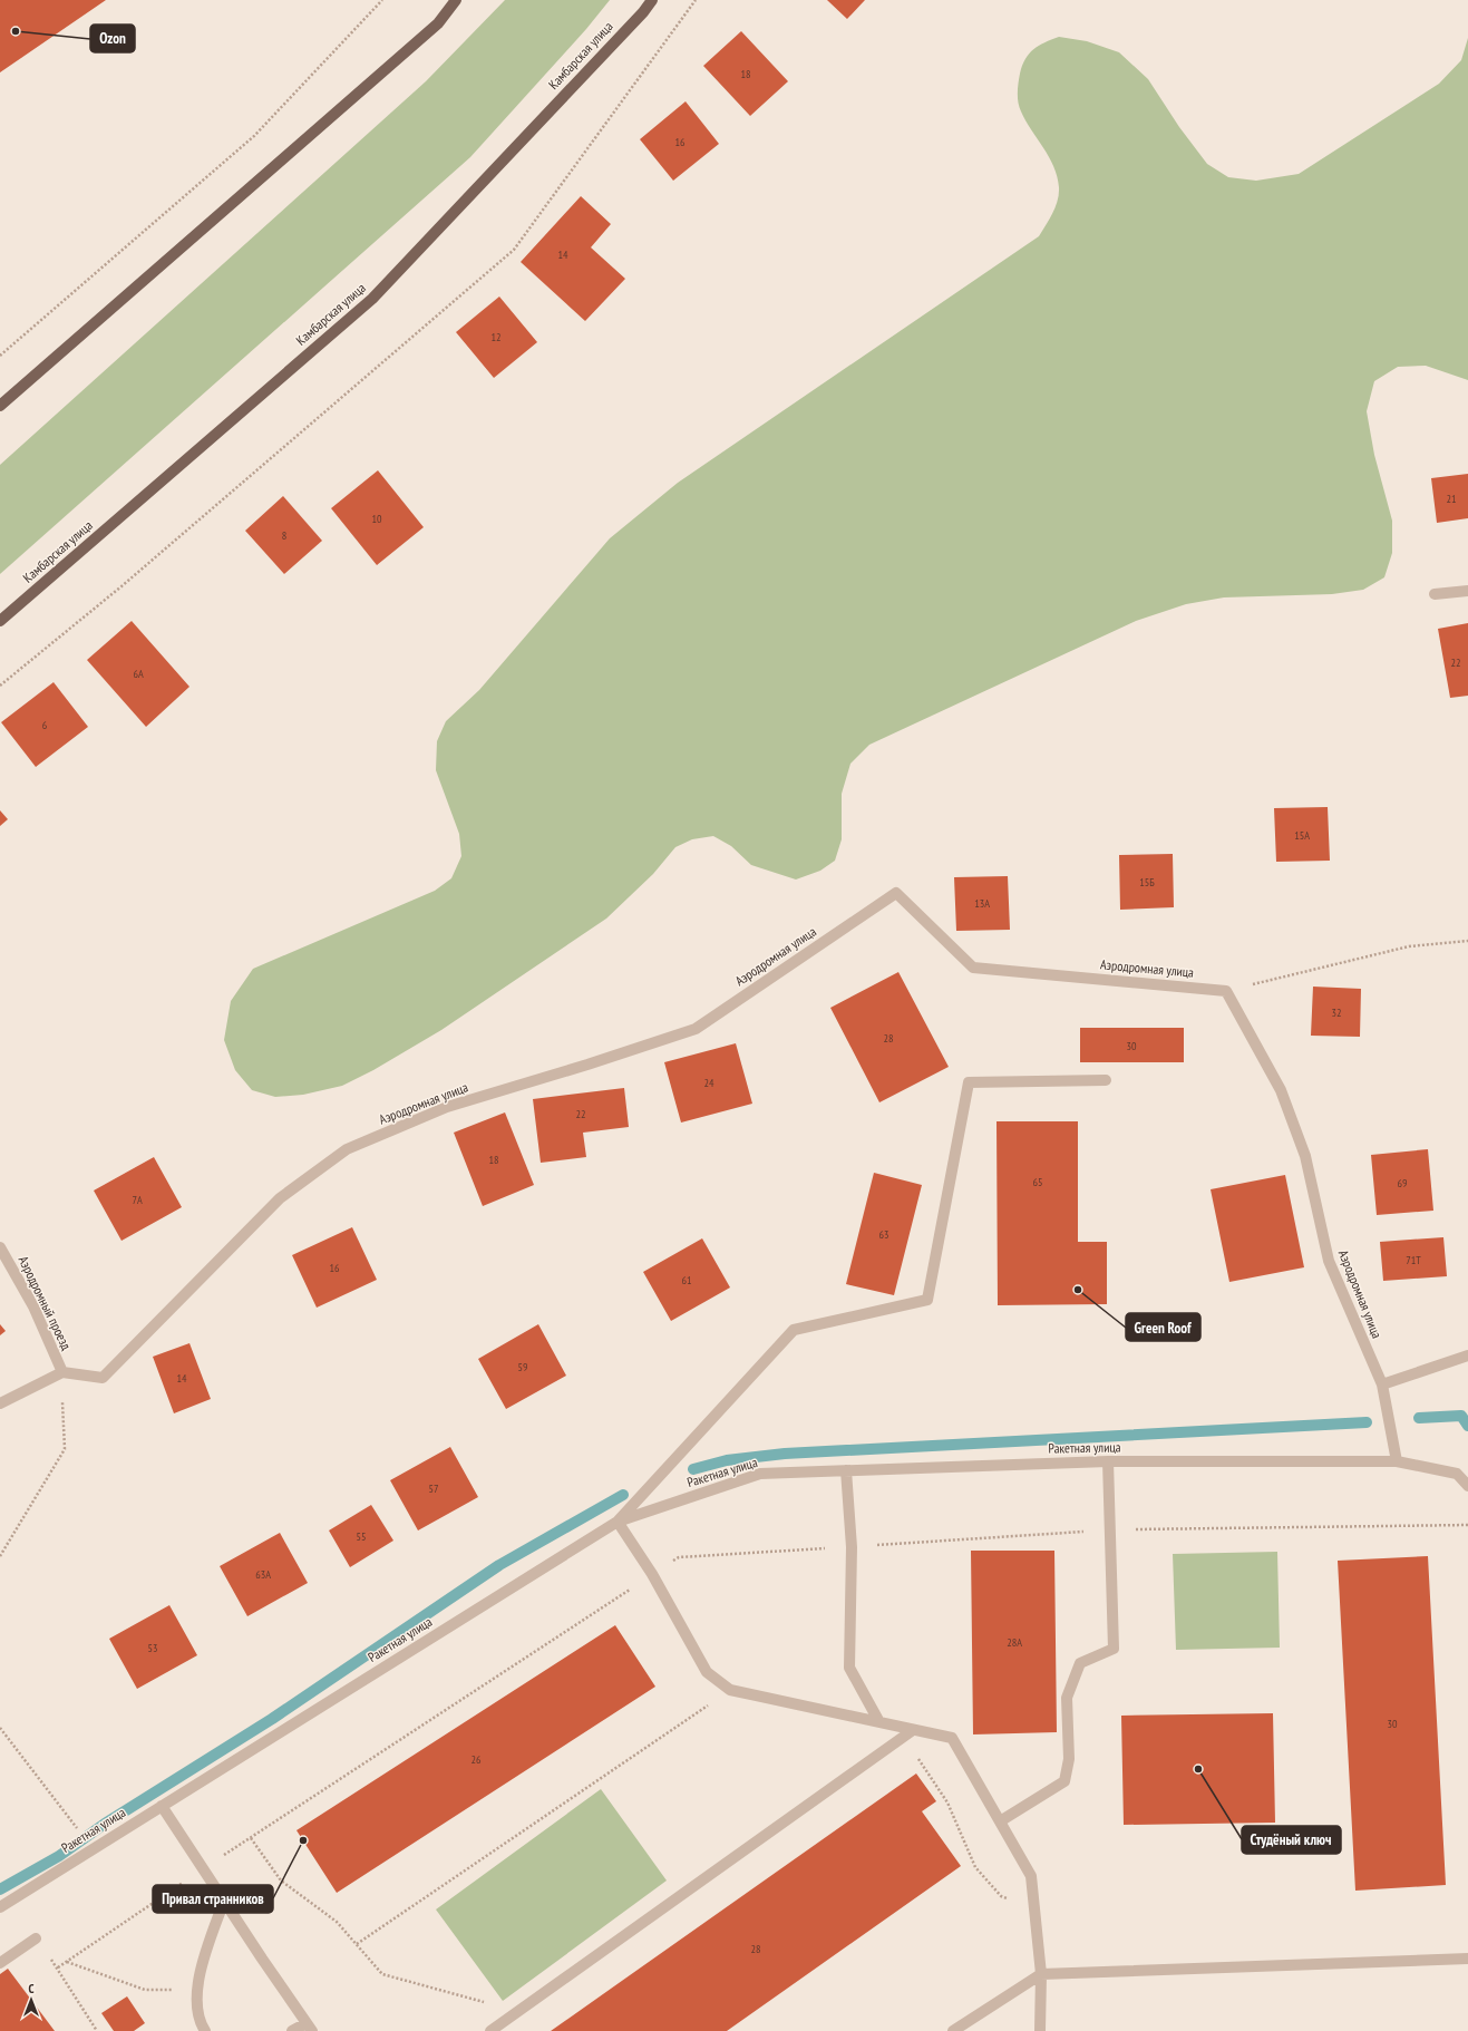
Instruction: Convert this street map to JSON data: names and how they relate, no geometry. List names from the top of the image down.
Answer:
{
  "streets": {
    "main road": ["Камбарская улица"],
    "street": ["Аэродромная улица", "Аэродромный проезд", "Ракетная улица"]
  },
  "crossings": [
    ["Аэродромная улица", "Аэродромный проезд"]
  ],
  "places": [
    "Ozon",
    "Green Roof",
    "Студёный ключ",
    "Привал странников"
  ],
  "house_numbers": [
    "18",
    "16",
    "14",
    "12",
    "21",
    "10",
    "8",
    "22",
    "6А",
    "6",
    "15А",
    "15Б",
    "13А",
    "32",
    "28",
    "30",
    "24",
    "22",
    "18",
    "65",
    "69",
    "7А",
    "63",
    "71Т",
    "16",
    "61",
    "59",
    "14",
    "57",
    "55",
    "63А",
    "28А",
    "53",
    "30",
    "26",
    "28"
  ],
  "north": "top"
}
